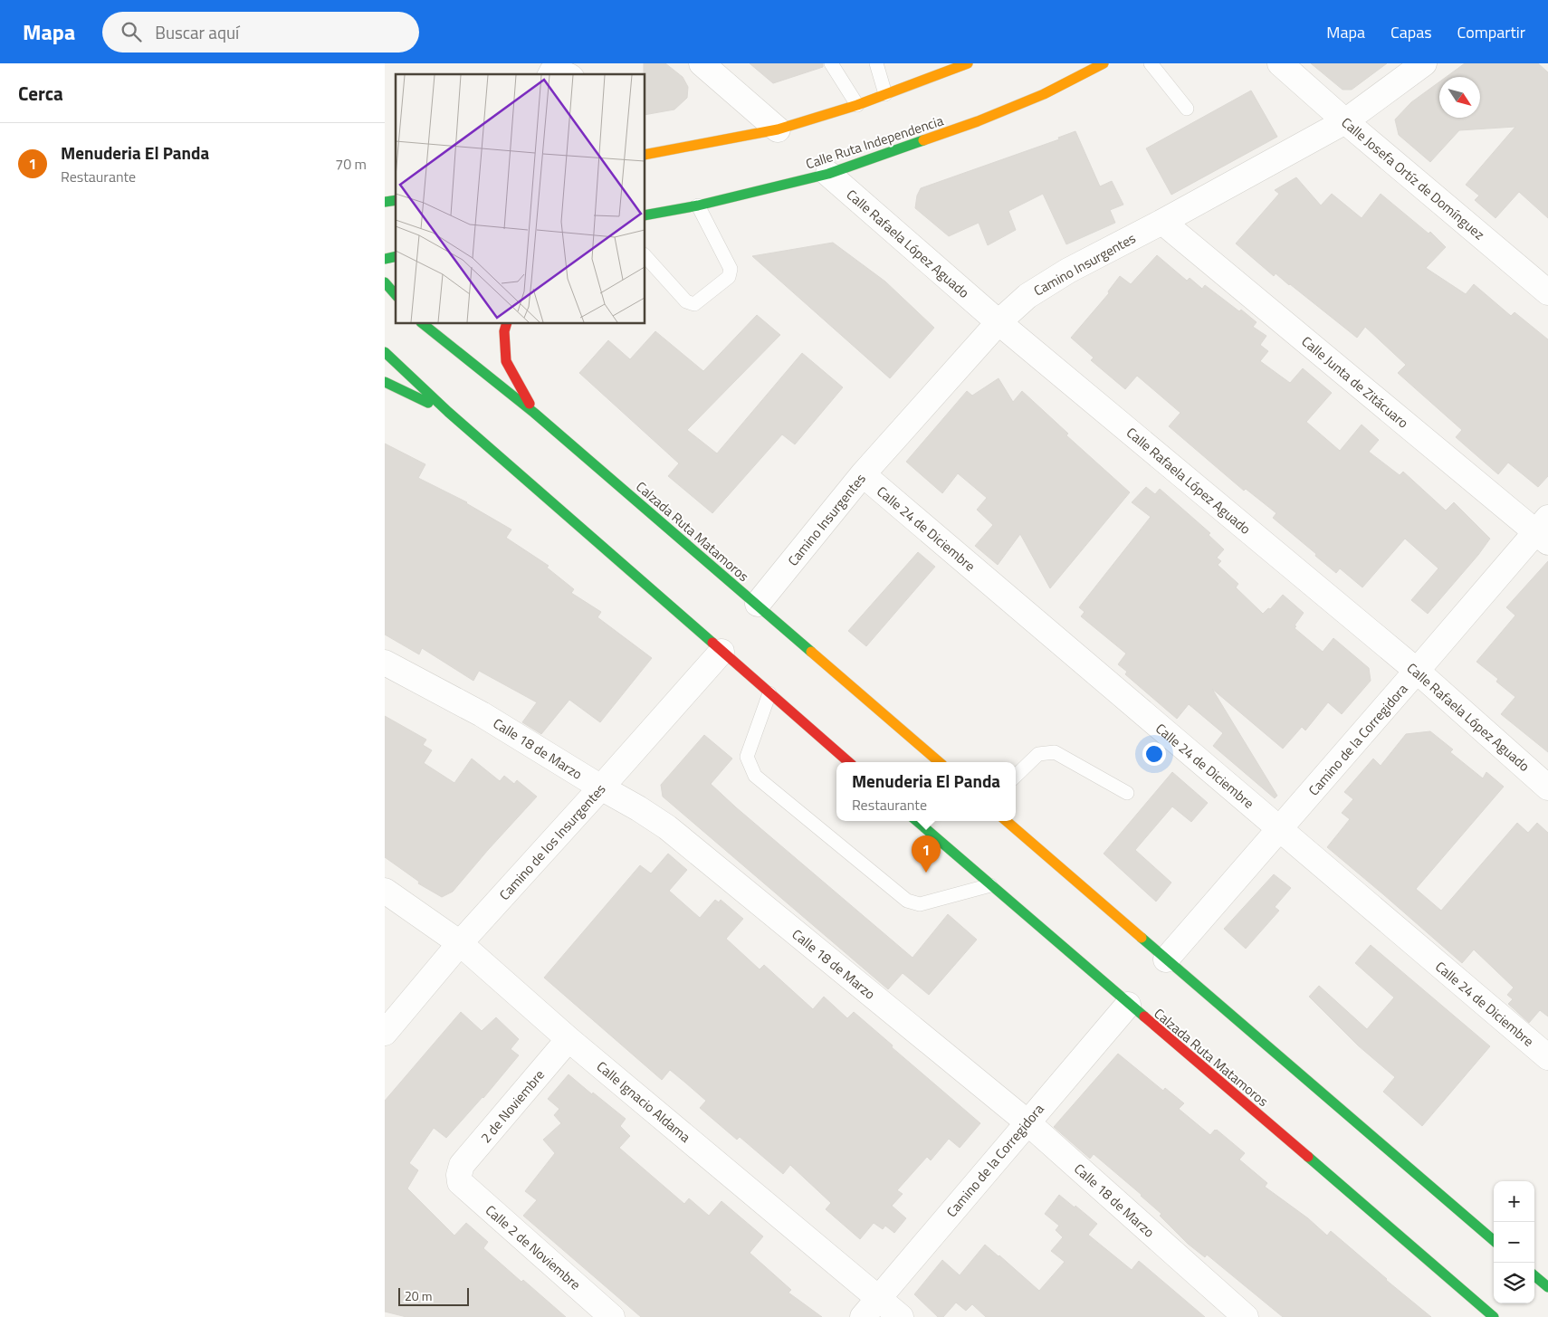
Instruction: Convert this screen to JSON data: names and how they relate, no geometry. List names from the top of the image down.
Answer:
{
  "streets": {
    "main road": ["Calle Ruta Independencia", "Calzada Ruta Matamoros"],
    "street": [
      "Calle Josefa Ortíz de Domínguez",
      "Calle Rafaela López Aguado",
      "Camino Insurgentes",
      "Calle Junta de Zitácuaro",
      "Calle 24 de Diciembre",
      "Camino de la Corregidora",
      "Calle 18 de Marzo",
      "Camino de los Insurgentes",
      "Calle Ignacio Aldama",
      "2 de Noviembre",
      "Calle 2 de Noviembre"
    ]
  },
  "crossings": [
    ["Calle Ruta Independencia", "Calle Rafaela López Aguado"],
    ["Calle Josefa Ortíz de Domínguez", "Camino Insurgentes"],
    ["Calle Rafaela López Aguado", "Camino Insurgentes"],
    ["Calle Rafaela López Aguado", "Camino de la Corregidora"],
    ["Camino Insurgentes", "Calle Junta de Zitácuaro"],
    ["Camino Insurgentes", "Calle 24 de Diciembre"],
    ["Camino Insurgentes", "Calzada Ruta Matamoros"],
    ["Calle Junta de Zitácuaro", "Camino de la Corregidora"],
    ["Calle 24 de Diciembre", "Camino de la Corregidora"],
    ["Calzada Ruta Matamoros", "Camino de la Corregidora"],
    ["Camino de la Corregidora", "Calle 18 de Marzo"],
    ["Camino de la Corregidora", "Calle Ignacio Aldama"],
    ["Calle 18 de Marzo", "Camino de los Insurgentes"],
    ["Camino de los Insurgentes", "Calle Ignacio Aldama"],
    ["Calle Ignacio Aldama", "2 de Noviembre"],
    ["2 de Noviembre", "Calle 2 de Noviembre"]
  ],
  "scale_bar": "20 m",
  "north": "bottom right",
  "page": {
    "header": "Mapa",
    "search": "Buscar aquí",
    "nav": ["Mapa", "Capas", "Compartir"],
    "heading": "Cerca",
    "list": [
      {
        "mark": "1",
        "name": "Menuderia El Panda",
        "note": "Restaurante",
        "value": "70 m"
      }
    ],
    "popup": ["Menuderia El Panda", "Restaurante"],
    "pins": "1",
    "map_buttons": ["+", "−"],
    "scale": "20 m"
  }
}
